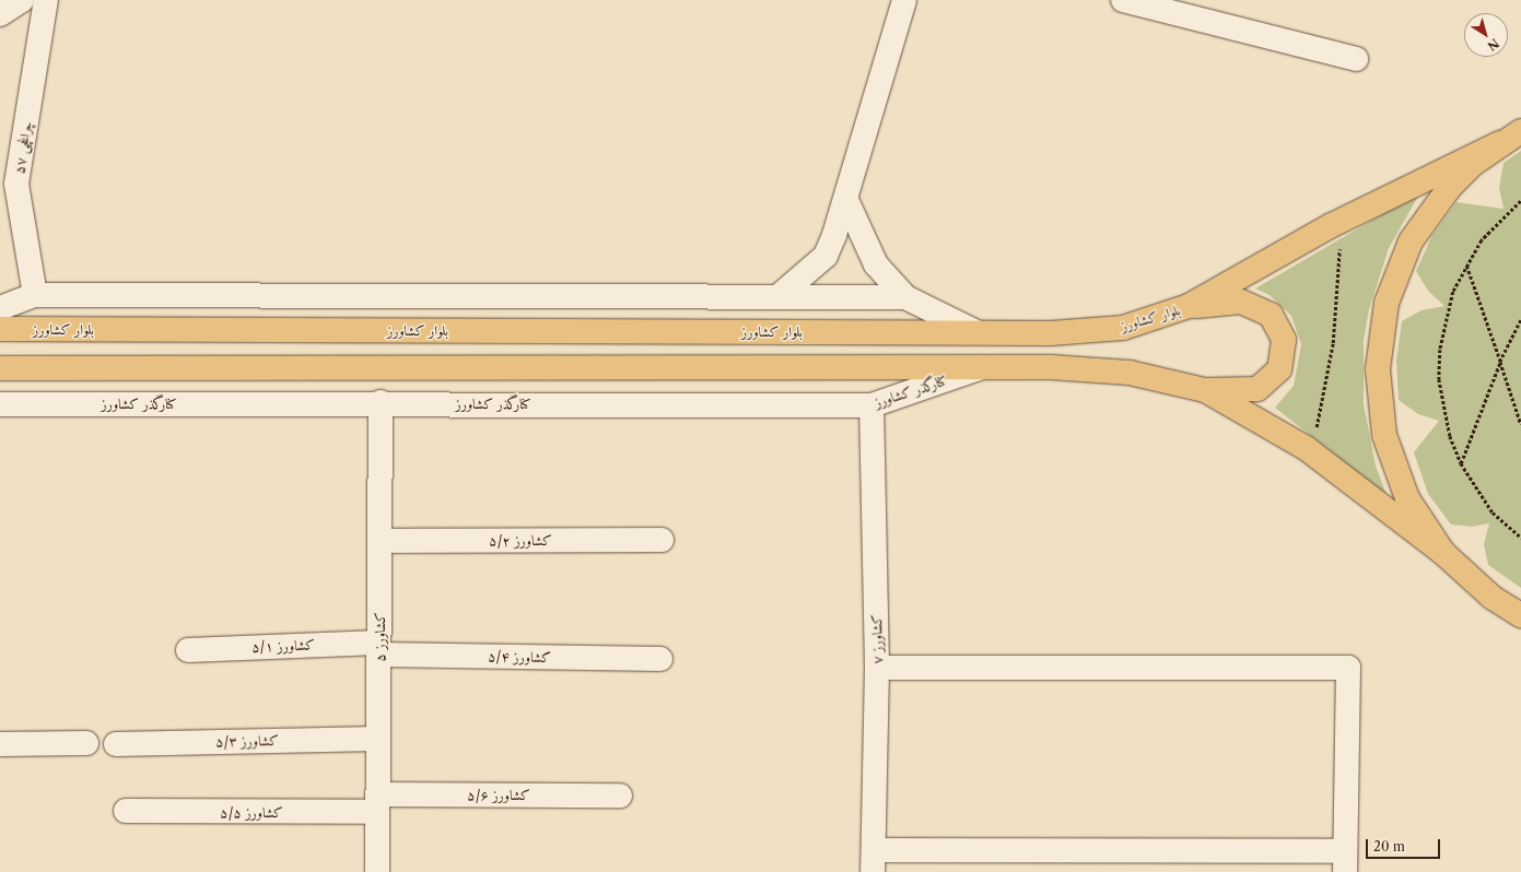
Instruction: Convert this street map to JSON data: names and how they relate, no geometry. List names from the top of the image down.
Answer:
{
  "streets": {
    "main road": ["بلوار کشاورز"],
    "street": [
      "چراغچی ۵۷",
      "کنارگذر کشاورز",
      "کشاورز ۵/۲",
      "کشاورز ۵",
      "کشاورز ۷",
      "کشاورز ۵/۱",
      "کشاورز ۵/۴",
      "کشاورز ۵/۳",
      "کشاورز ۵/۶",
      "کشاورز ۵/۵"
    ]
  },
  "crossings": [
    ["کنارگذر کشاورز", "کشاورز ۵"],
    ["کنارگذر کشاورز", "کشاورز ۷"],
    ["کشاورز ۵/۲", "کشاورز ۵"],
    ["کشاورز ۵", "کشاورز ۵/۱"],
    ["کشاورز ۵", "کشاورز ۵/۴"],
    ["کشاورز ۵", "کشاورز ۵/۳"],
    ["کشاورز ۵", "کشاورز ۵/۶"],
    ["کشاورز ۵", "کشاورز ۵/۵"],
    ["کشاورز ۵/۱", "کشاورز ۵/۴"],
    ["کشاورز ۵/۶", "کشاورز ۵/۵"]
  ],
  "scale_bar": "20 m",
  "north": "bottom right"
}
